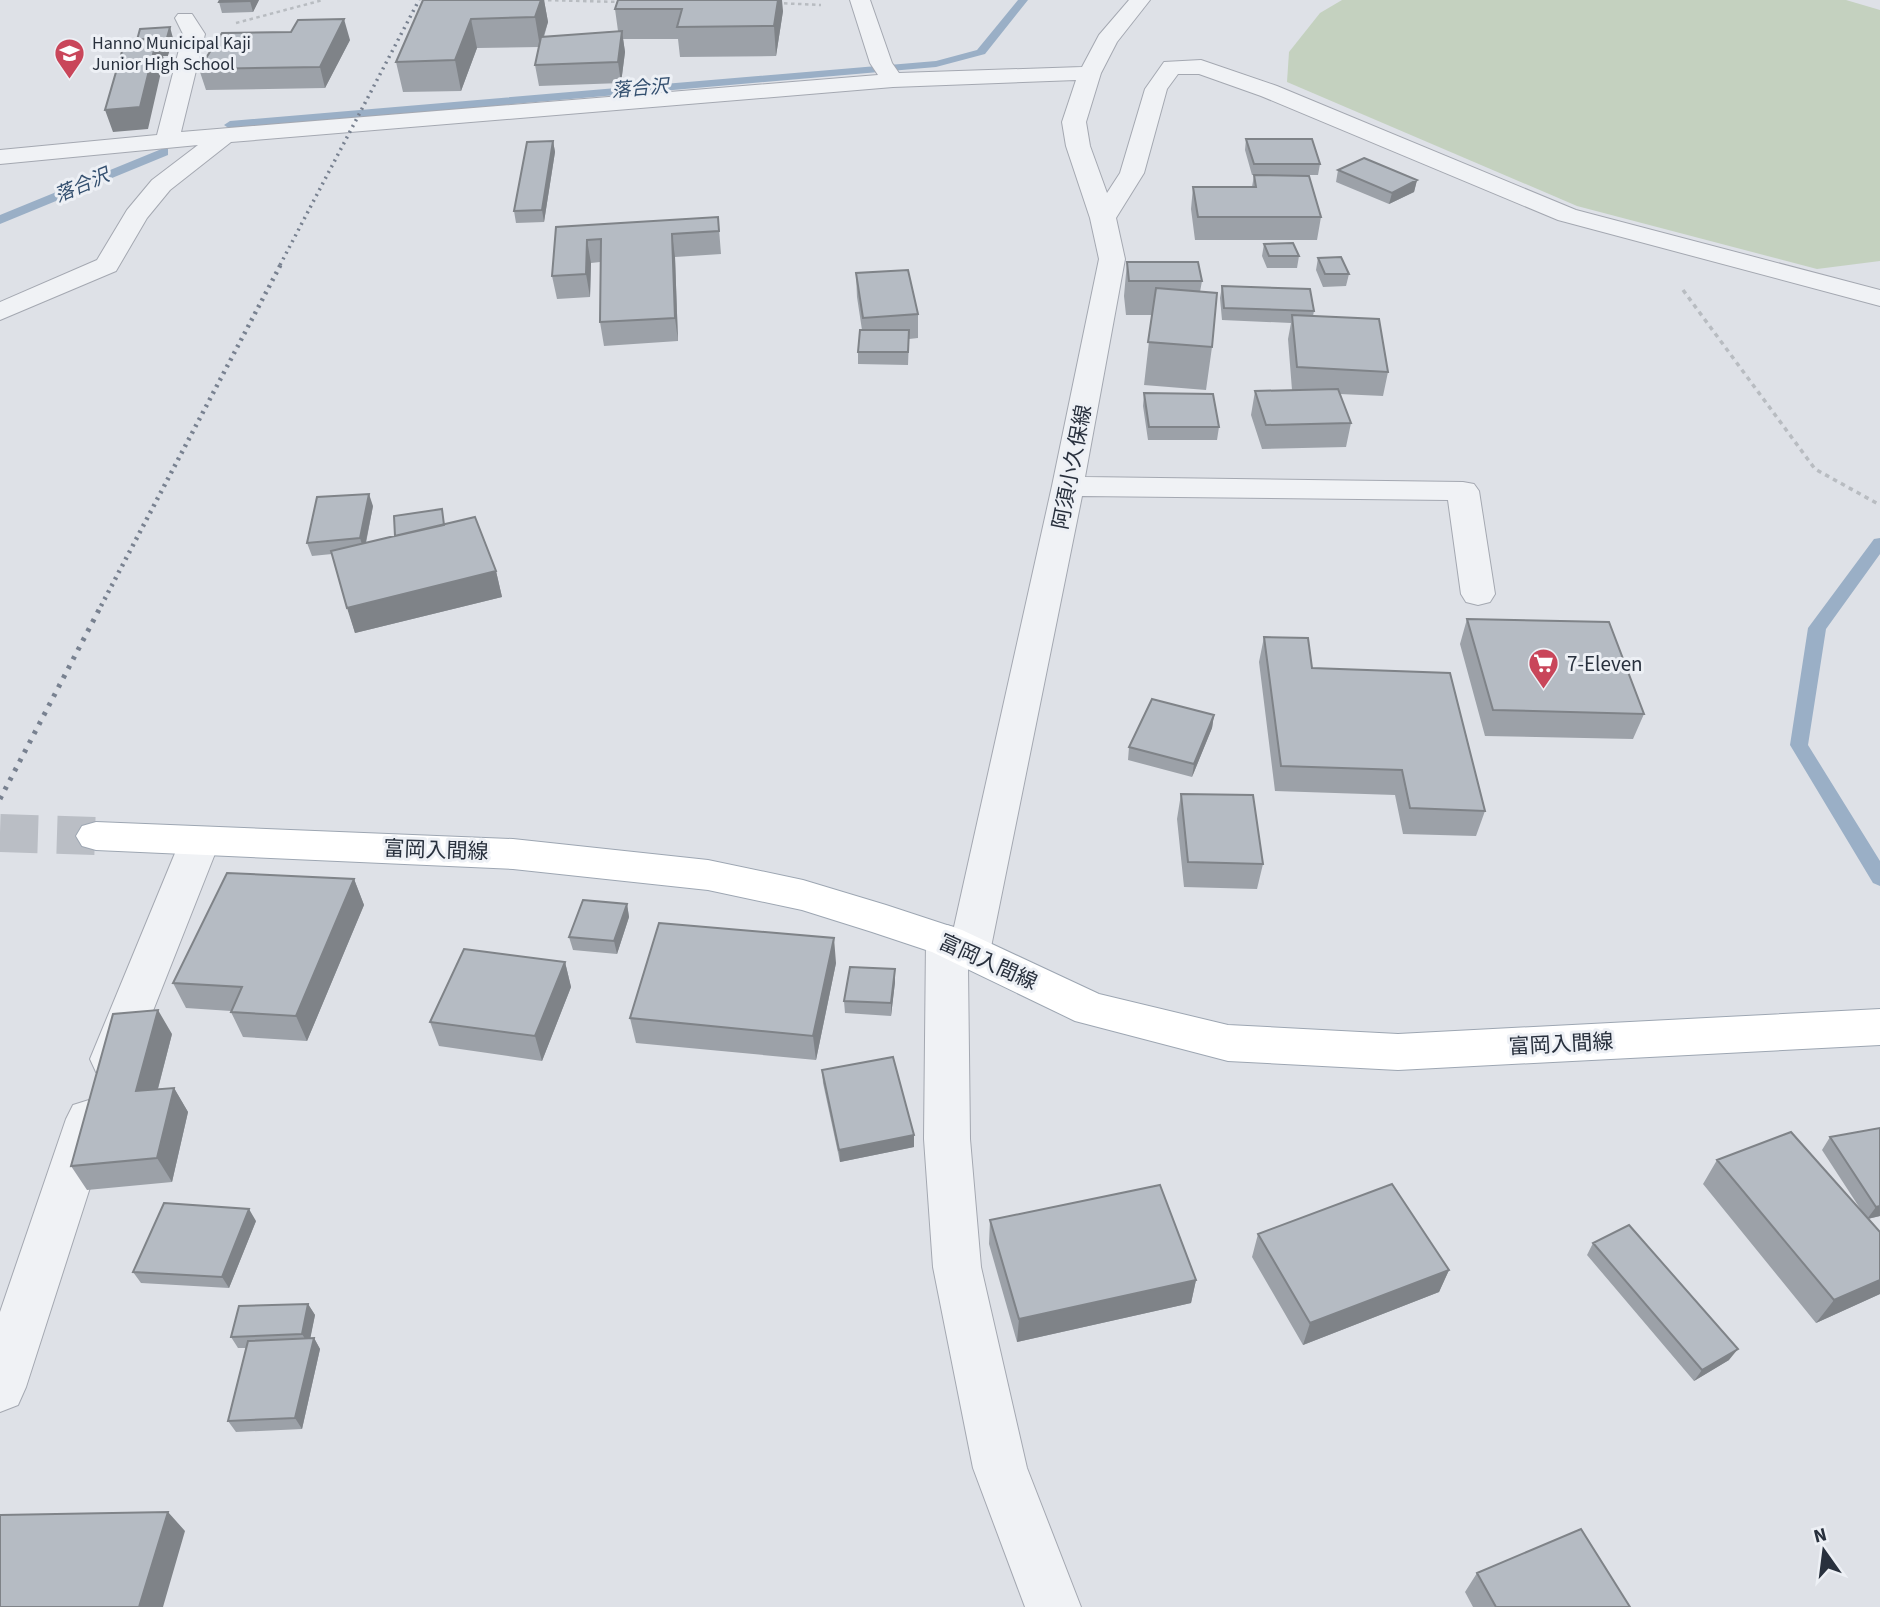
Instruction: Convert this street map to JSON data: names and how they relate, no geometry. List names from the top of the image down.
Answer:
{
  "streets": {
    "main road": ["富岡入間線"],
    "street": ["阿須小久保線"]
  },
  "crossings": [
    ["阿須小久保線", "富岡入間線"]
  ],
  "water": ["落合沢"],
  "places": {
    "school or university": ["Hanno Municipal Kaji Junior High School"],
    "supermarket": ["7-Eleven"]
  },
  "north": "top"
}
